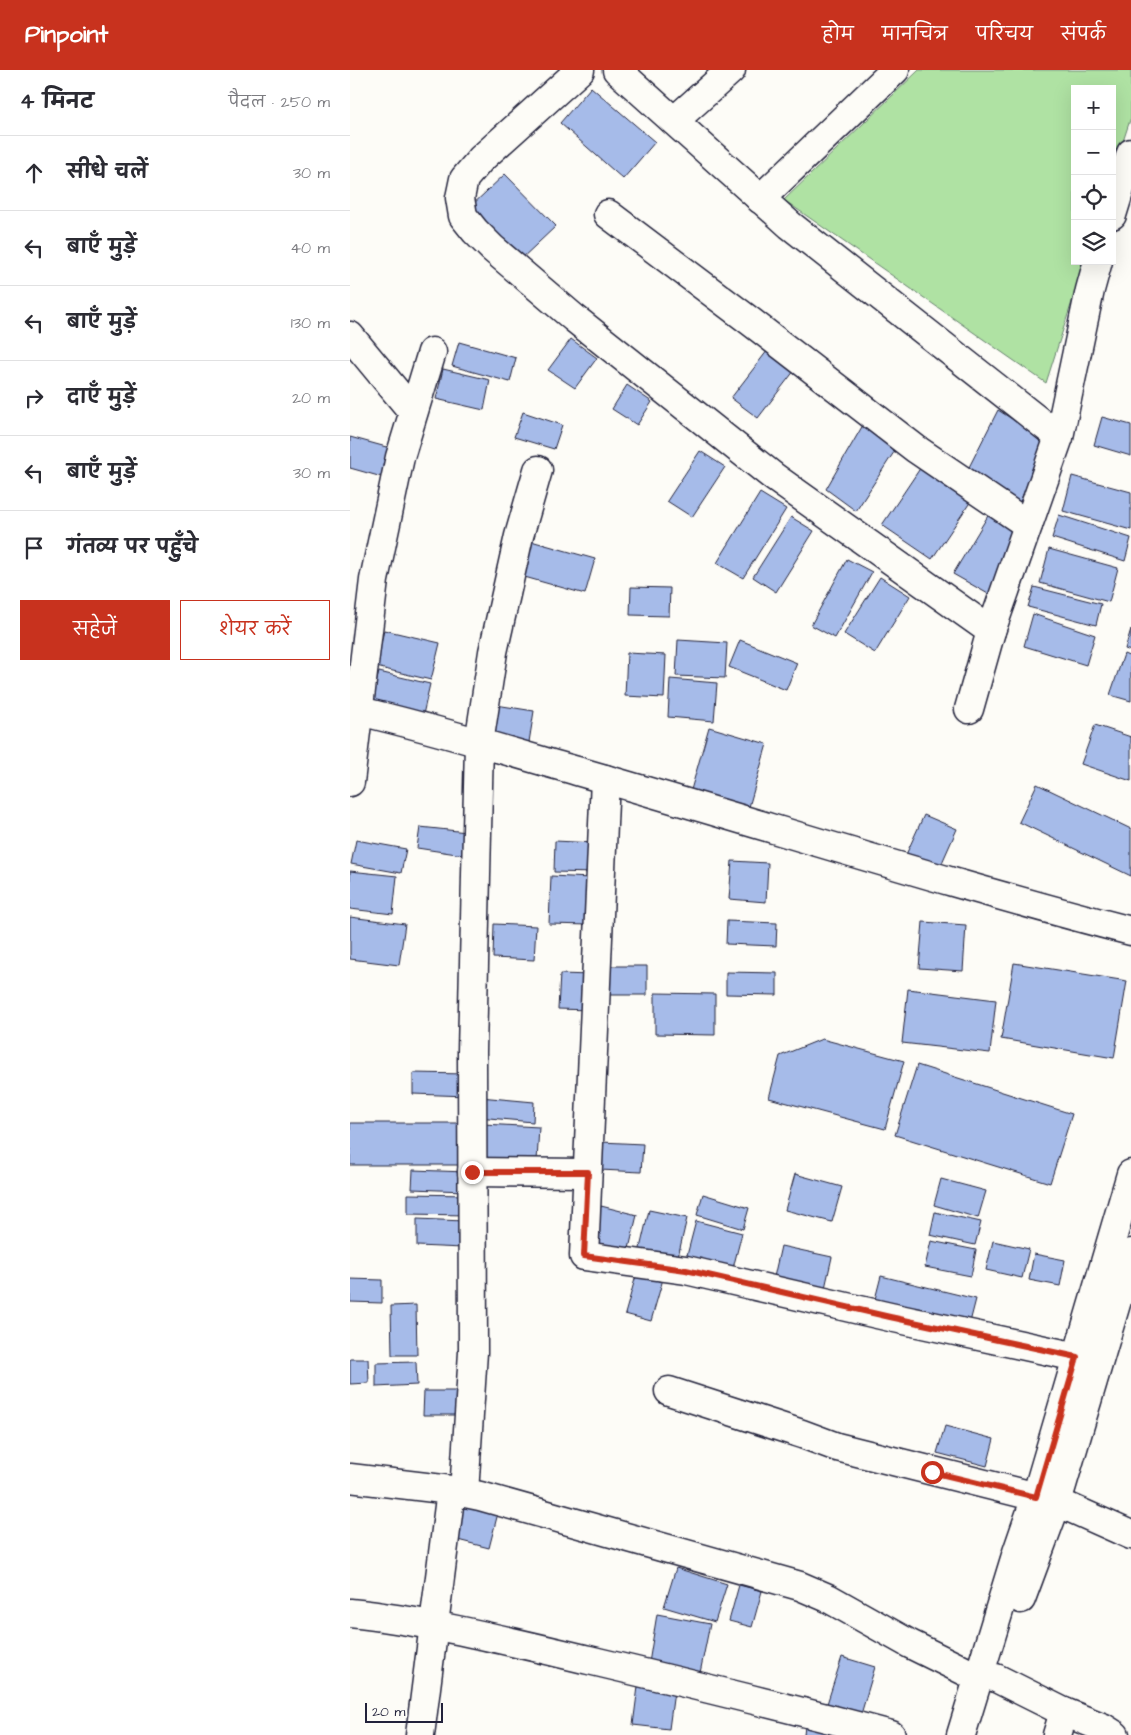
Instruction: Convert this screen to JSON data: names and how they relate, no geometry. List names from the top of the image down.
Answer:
{
  "scale_bar": "20 m",
  "page": {
    "header": "Pinpoint",
    "nav": [
      "होम",
      "मानचित्र",
      "परिचय",
      "संपर्क"
    ],
    "heading": ["4 मिनट", "पैदल · 250 m"],
    "map_buttons": ["+", "−"],
    "list": [
      ["सीधे चलें", "30 m"],
      ["बाएँ मुड़ें", "40 m"],
      ["बाएँ मुड़ें", "130 m"],
      ["दाएँ मुड़ें", "20 m"],
      ["बाएँ मुड़ें", "30 m"],
      "गंतव्य पर पहुँचे"
    ],
    "buttons": ["सहेजें", "शेयर करें"],
    "scale": "20 m"
  }
}
